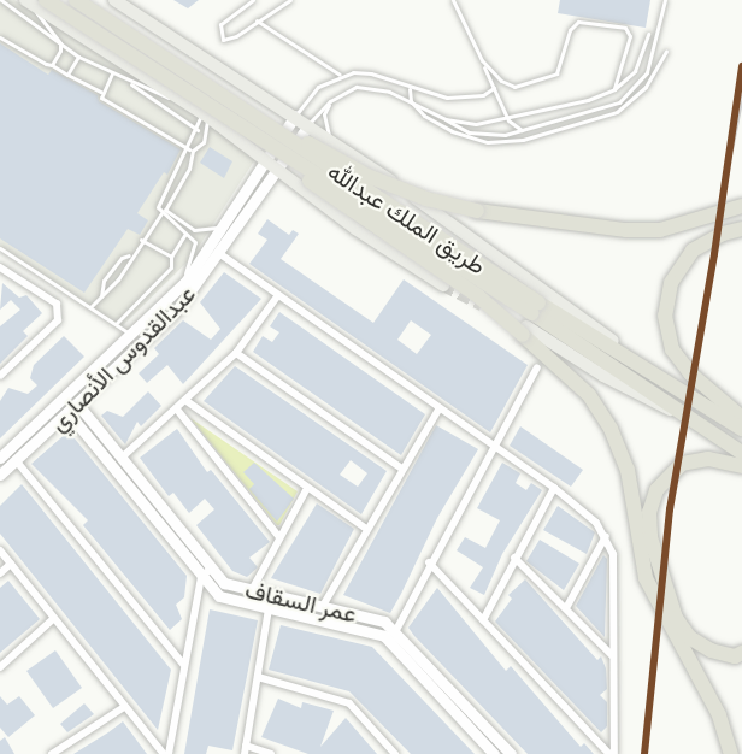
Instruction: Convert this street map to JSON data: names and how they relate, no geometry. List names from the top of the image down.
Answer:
{
  "streets": {
    "highway": ["طريق الملك عبدالله"],
    "street": ["عبدالقدوس الأنصاري", "عمر السقاف"]
  },
  "crossings": [
    ["عبدالقدوس الأنصاري", "عمر السقاف"]
  ]
}
